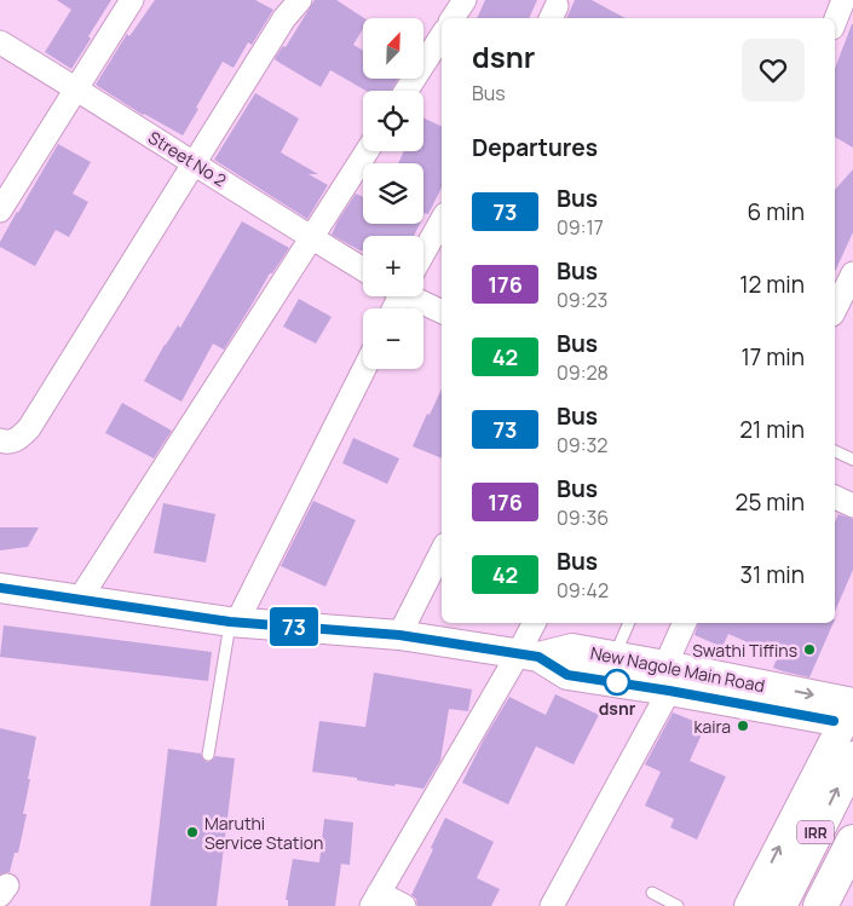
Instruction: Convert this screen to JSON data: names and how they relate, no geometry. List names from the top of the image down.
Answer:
{
  "streets": {
    "highway": ["IRR"],
    "street": ["Street No 2", "New Nagole Main Road"]
  },
  "places": [
    "Swathi Tiffins",
    "dsnr",
    "kaira",
    "Maruthi Service Station"
  ],
  "lines": ["bus line 73"],
  "north": "top right",
  "page": {
    "on_map": "73",
    "map_buttons": ["+", "−"],
    "heading": [
      ["dsnr", "Bus"],
      "Departures"
    ],
    "list": [
      {
        "mark": "73",
        "name": "Bus",
        "note": "09:17",
        "value": "6 min"
      },
      {
        "mark": "176",
        "name": "Bus",
        "note": "09:23",
        "value": "12 min"
      },
      {
        "mark": "42",
        "name": "Bus",
        "note": "09:28",
        "value": "17 min"
      },
      {
        "mark": "73",
        "name": "Bus",
        "note": "09:32",
        "value": "21 min"
      },
      {
        "mark": "176",
        "name": "Bus",
        "note": "09:36",
        "value": "25 min"
      },
      {
        "mark": "42",
        "name": "Bus",
        "note": "09:42",
        "value": "31 min"
      }
    ]
  }
}
